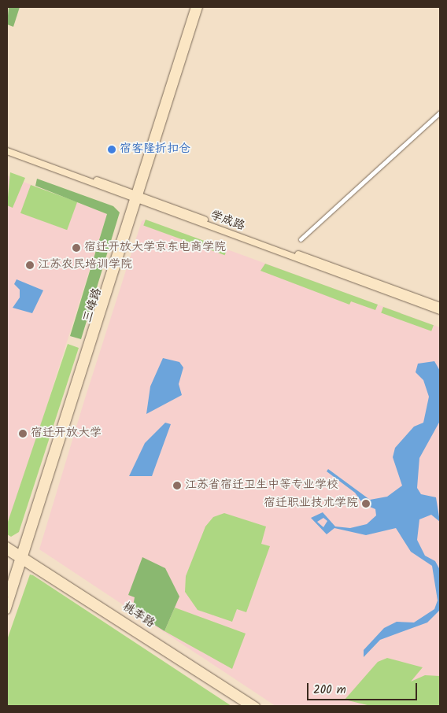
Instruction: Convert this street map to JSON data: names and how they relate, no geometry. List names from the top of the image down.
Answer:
{
  "streets": {
    "main road": ["学成路", "三峰路", "桃李路"]
  },
  "crossings": [
    ["学成路", "三峰路"],
    ["三峰路", "桃李路"]
  ],
  "places": [
    "宿客隆折扣仓",
    "宿迁开放大学京东电商学院",
    "江苏农民培训学院",
    "宿迁开放大学",
    "江苏省宿迁卫生中等专业学校",
    "宿迁职业技术学院"
  ],
  "scale_bar": "200 m"
}
